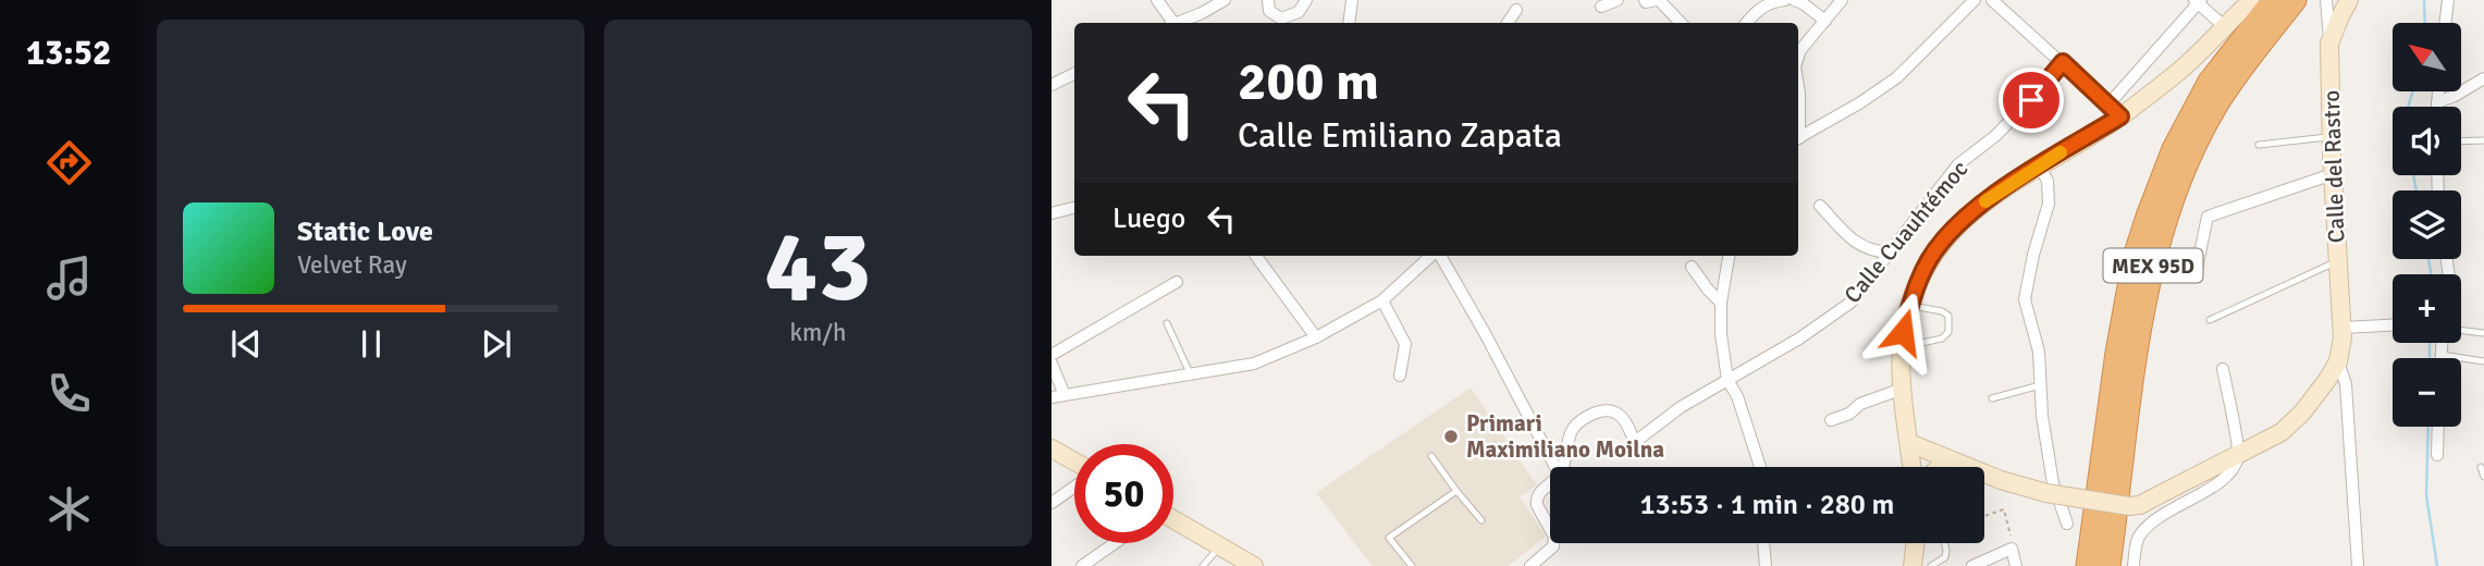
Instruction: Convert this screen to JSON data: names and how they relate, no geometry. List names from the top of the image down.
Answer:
{
  "streets": {
    "highway": ["MEX 95D"],
    "main road": ["Calle del Rastro"],
    "street": ["Calle Cuauhtémoc"]
  },
  "places": ["Primari Maximiliano Moilna"],
  "north": "top left",
  "page": {
    "tabs": "13:52",
    "tile": ["43", "km/h"],
    "map_buttons": ["+", "−"],
    "turn": ["200 m", "Calle Emiliano Zapata"],
    "then": "Luego",
    "song": ["Static Love", "Velvet Ray"],
    "limit": "50",
    "trip": "13:53 · 1 min · 280 m"
  }
}
